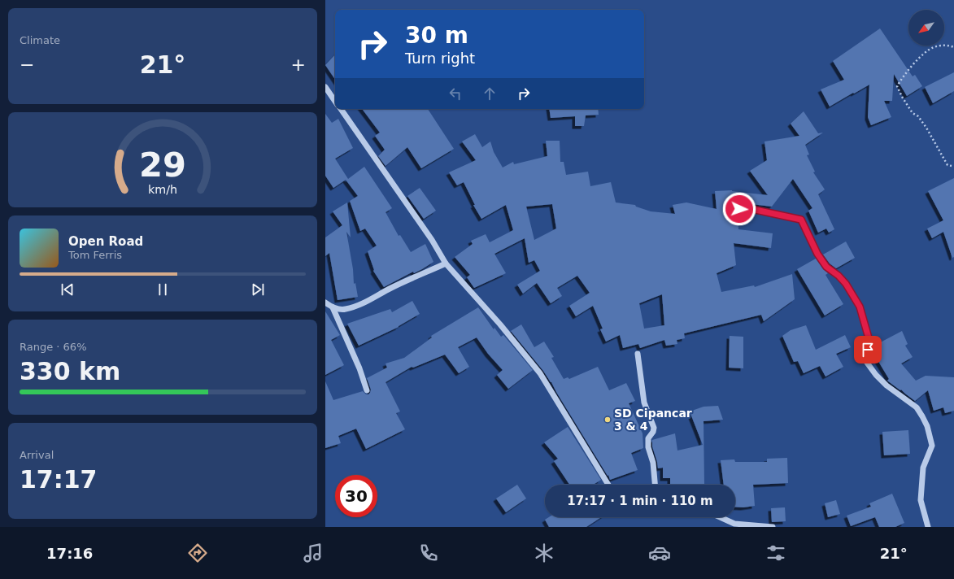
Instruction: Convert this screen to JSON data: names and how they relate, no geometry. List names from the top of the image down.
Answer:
{
  "places": ["SD Cipancar 3 & 4"],
  "north": "bottom left",
  "page": {
    "tile": [
      "Climate",
      ["Range · 66%", "330 km"],
      ["Arrival", "17:17"]
    ],
    "turn": ["30 m", "Turn right"],
    "heat": ["−", "21°", "+"],
    "song": ["Open Road", "Tom Ferris"],
    "limit": "30",
    "trip": "17:17 · 1 min · 110 m",
    "tabs": ["17:16", "21°"],
    "gauge": ["29", "km/h"]
  }
}
